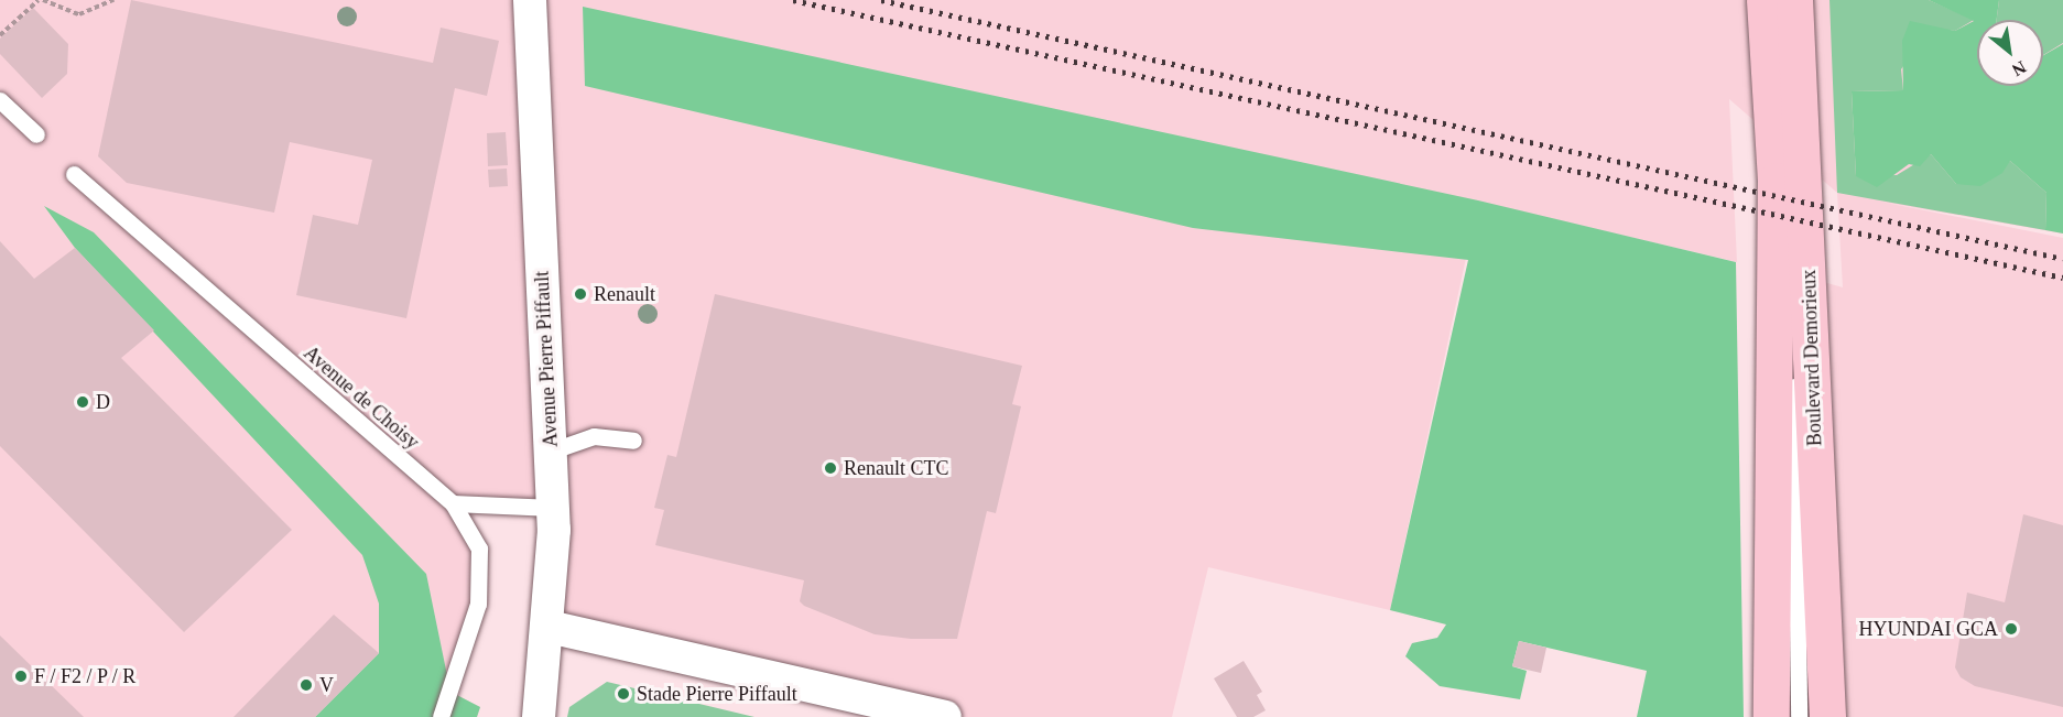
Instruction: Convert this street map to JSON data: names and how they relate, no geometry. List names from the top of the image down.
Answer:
{
  "streets": {
    "main road": ["Boulevard Demorieux"],
    "street": ["Avenue Pierre Piffault"],
    "lane": ["Avenue de Choisy"]
  },
  "places": [
    "Renault",
    "D",
    "Renault CTC",
    "HYUNDAI GCA",
    "F / F2 / P / R",
    "V",
    "Stade Pierre Piffault"
  ],
  "north": "bottom right"
}
